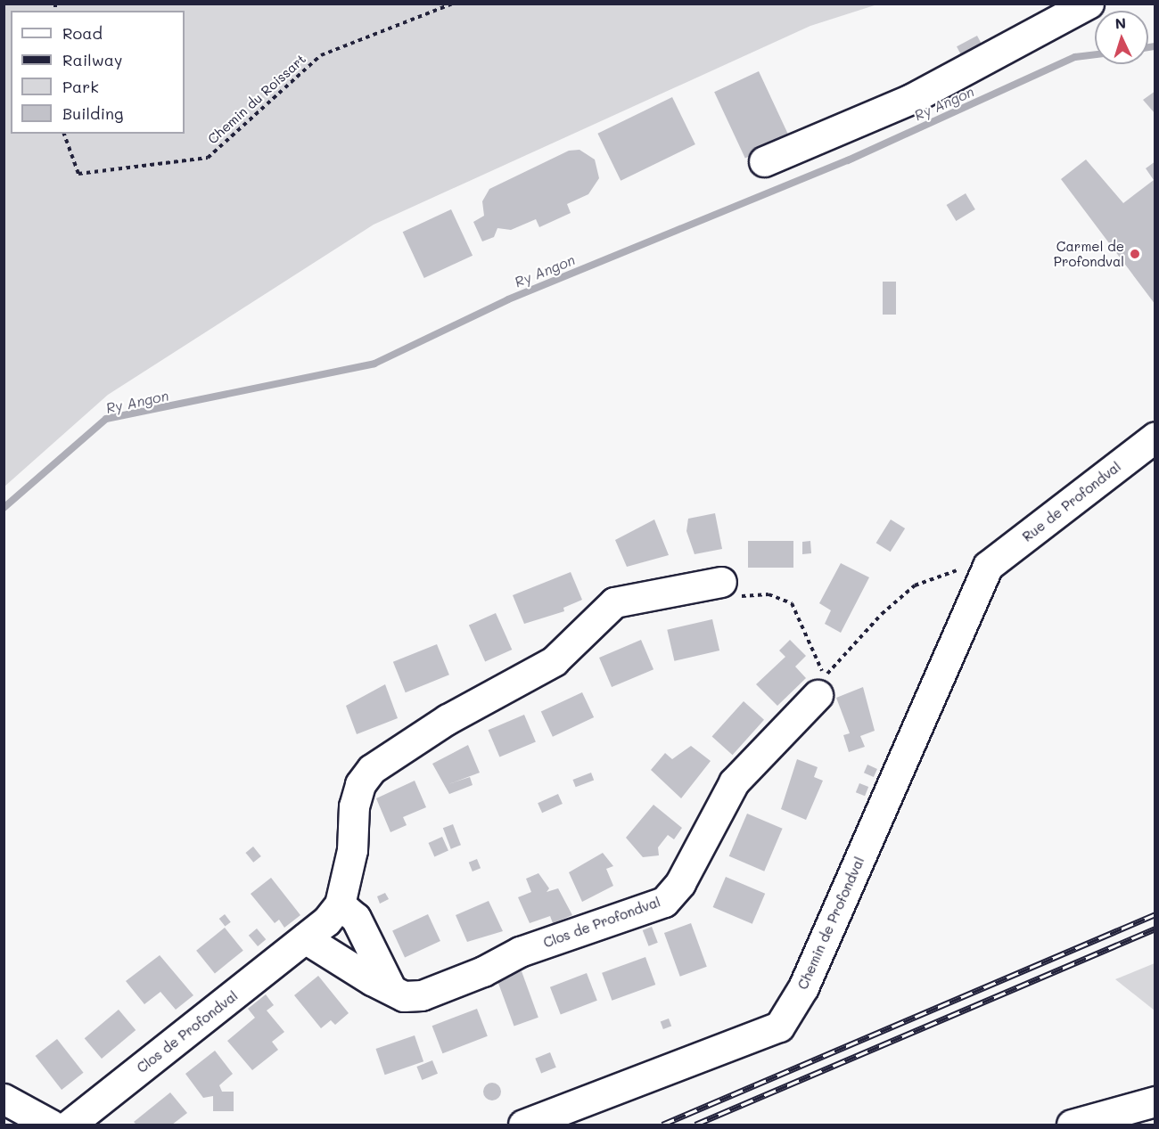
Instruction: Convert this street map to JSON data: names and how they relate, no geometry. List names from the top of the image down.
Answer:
{
  "streets": {
    "main road": ["Rue de Profondval", "Clos de Profondval", "Chemin de Profondval"],
    "path": ["Chemin du Roissart"]
  },
  "crossings": [
    ["Rue de Profondval", "Chemin de Profondval"]
  ],
  "water": ["Ry Angon"],
  "places": ["Carmel de Profondval"],
  "legend": [
    "Road",
    "Railway",
    "Park",
    "Building"
  ],
  "north": "top"
}
